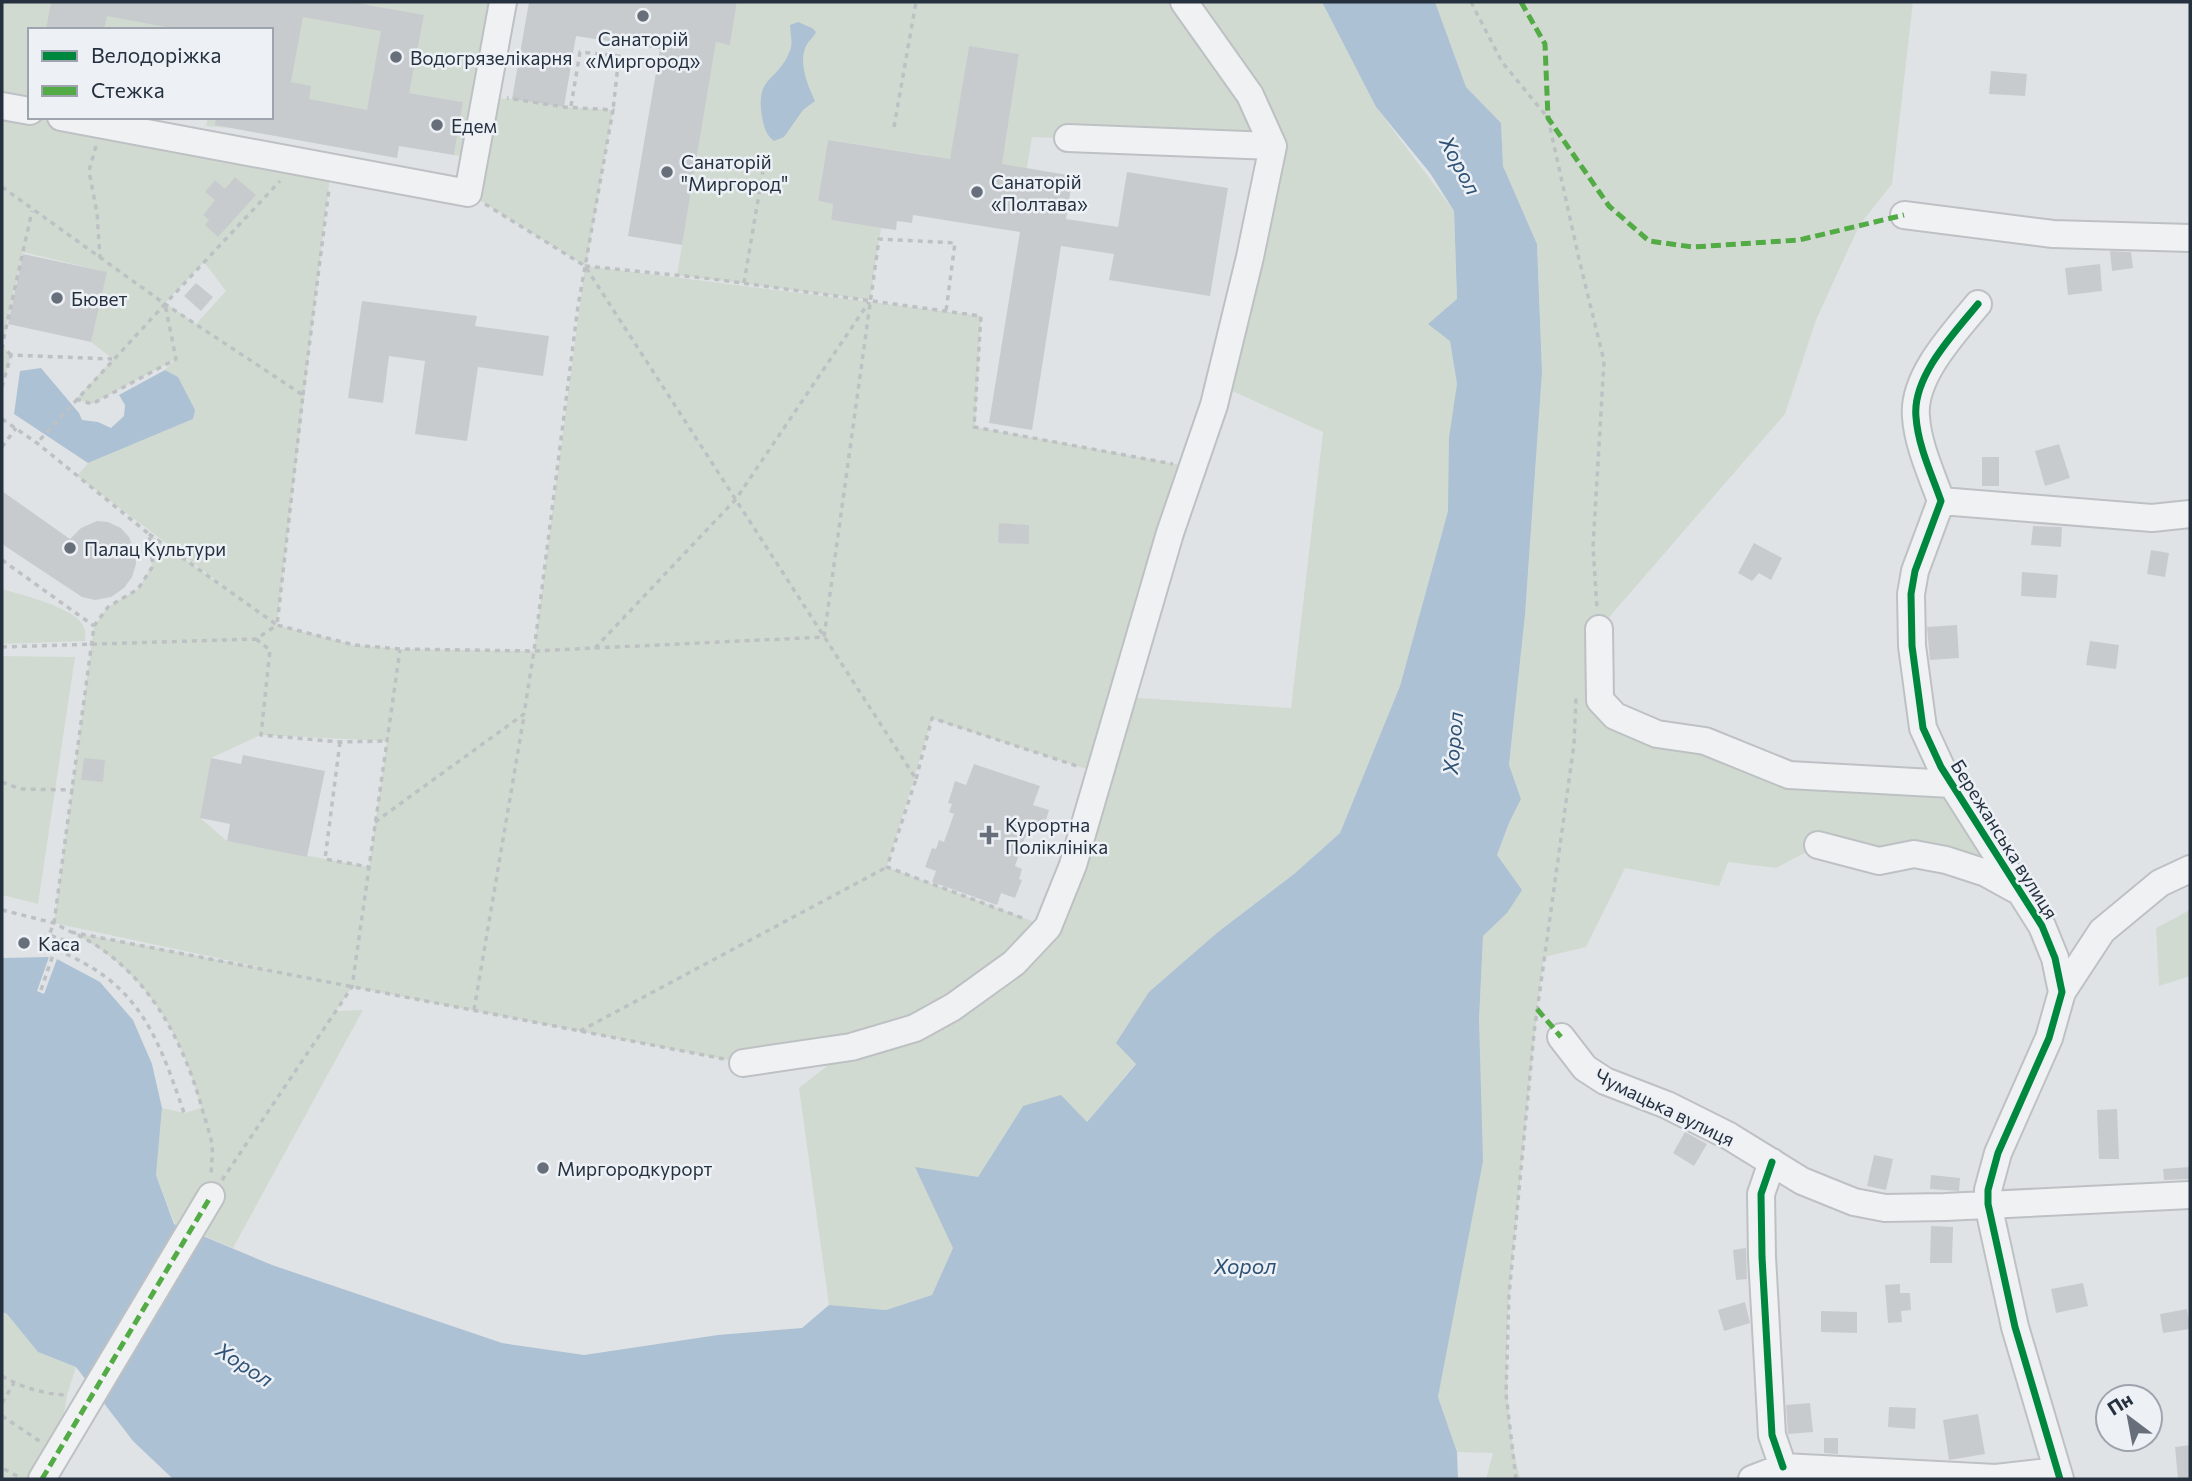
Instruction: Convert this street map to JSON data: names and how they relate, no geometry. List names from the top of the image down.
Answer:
{
  "streets": {
    "street": ["Бережанська вулиця", "Чумацька вулиця"]
  },
  "crossings": [
    ["Бережанська вулиця", "Чумацька вулиця"]
  ],
  "water": ["Хорол"],
  "places": {
    "other": [
      "Санаторій «Миргород»",
      "Водогрязелікарня",
      "Едем",
      "Санаторій \"Миргород\"",
      "Санаторій «Полтава»",
      "Бювет",
      "Палац Культури",
      "Каса",
      "Миргородкурорт"
    ],
    "health": ["Курортна Поліклініка"]
  },
  "legend": ["Велодоріжка", "Стежка"],
  "north": "top left"
}
